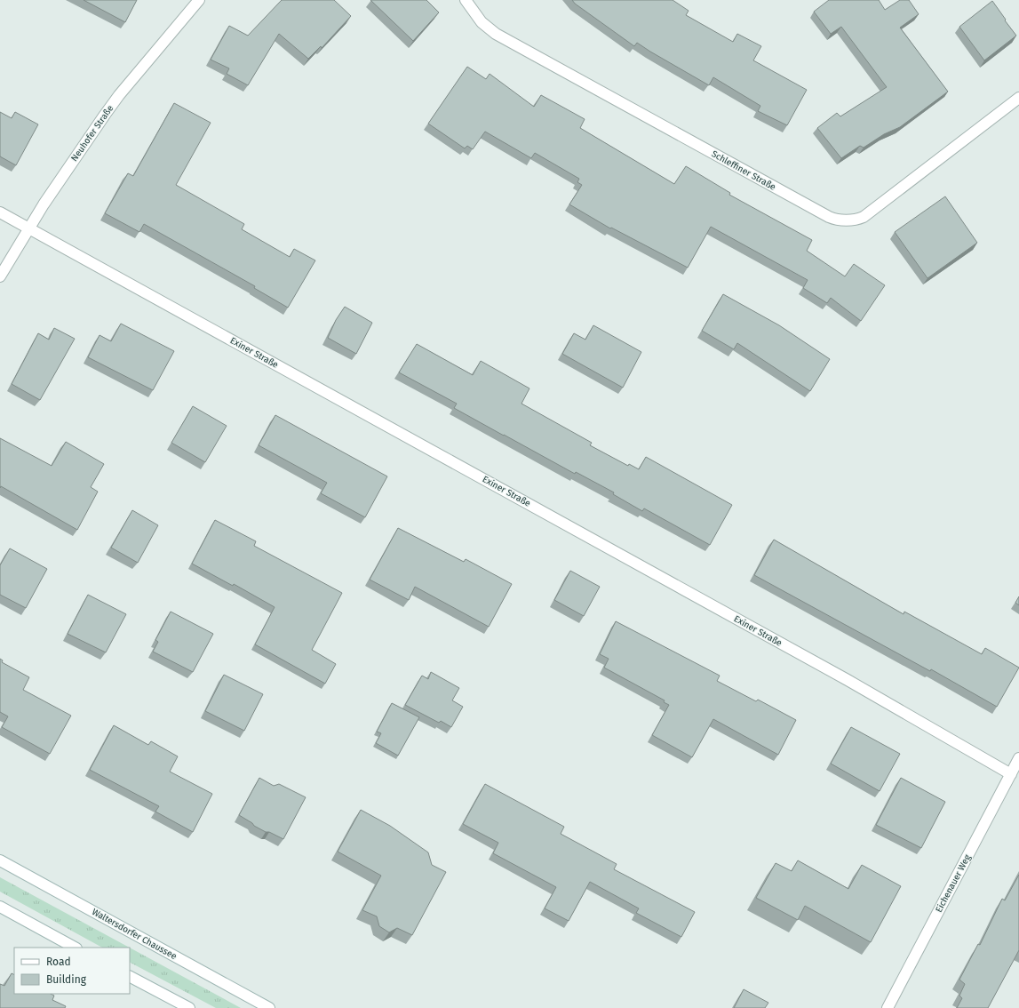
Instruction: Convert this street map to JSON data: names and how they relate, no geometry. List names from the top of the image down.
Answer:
{
  "streets": {
    "street": [
      "Neuhofer Straße",
      "Schleffiner Straße",
      "Exiner Straße",
      "Eichenauer Weg",
      "Waltersdorfer Chaussee"
    ]
  },
  "crossings": [
    ["Neuhofer Straße", "Exiner Straße"],
    ["Exiner Straße", "Eichenauer Weg"]
  ],
  "legend": ["Road", "Building"]
}
